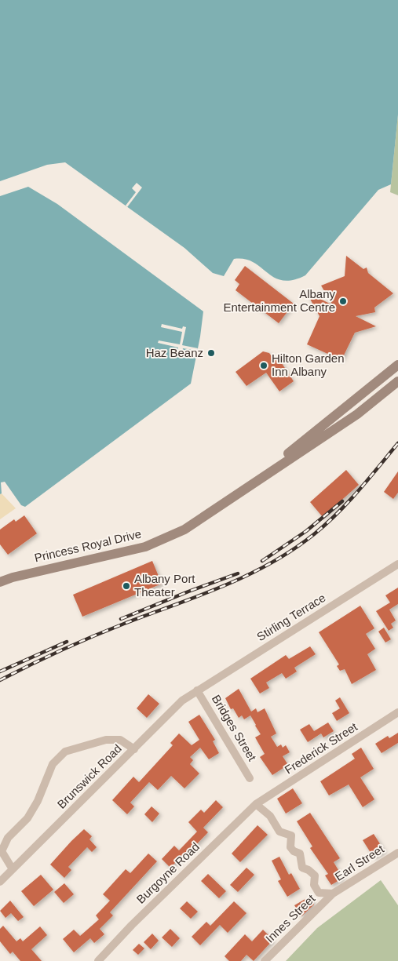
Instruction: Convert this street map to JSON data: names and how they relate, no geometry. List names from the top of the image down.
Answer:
{
  "streets": {
    "main road": ["Princess Royal Drive"],
    "street": [
      "Stirling Terrace",
      "Bridges Street",
      "Frederick Street",
      "Brunswick Road",
      "Earl Street",
      "Burgoyne Road",
      "Innes Street"
    ]
  },
  "crossings": [
    ["Stirling Terrace", "Bridges Street"],
    ["Stirling Terrace", "Brunswick Road"],
    ["Bridges Street", "Brunswick Road"],
    ["Frederick Street", "Burgoyne Road"],
    ["Earl Street", "Innes Street"]
  ],
  "places": [
    "Albany Entertainment Centre",
    "Haz Beanz",
    "Hilton Garden Inn Albany",
    "Albany Port Theater"
  ]
}
